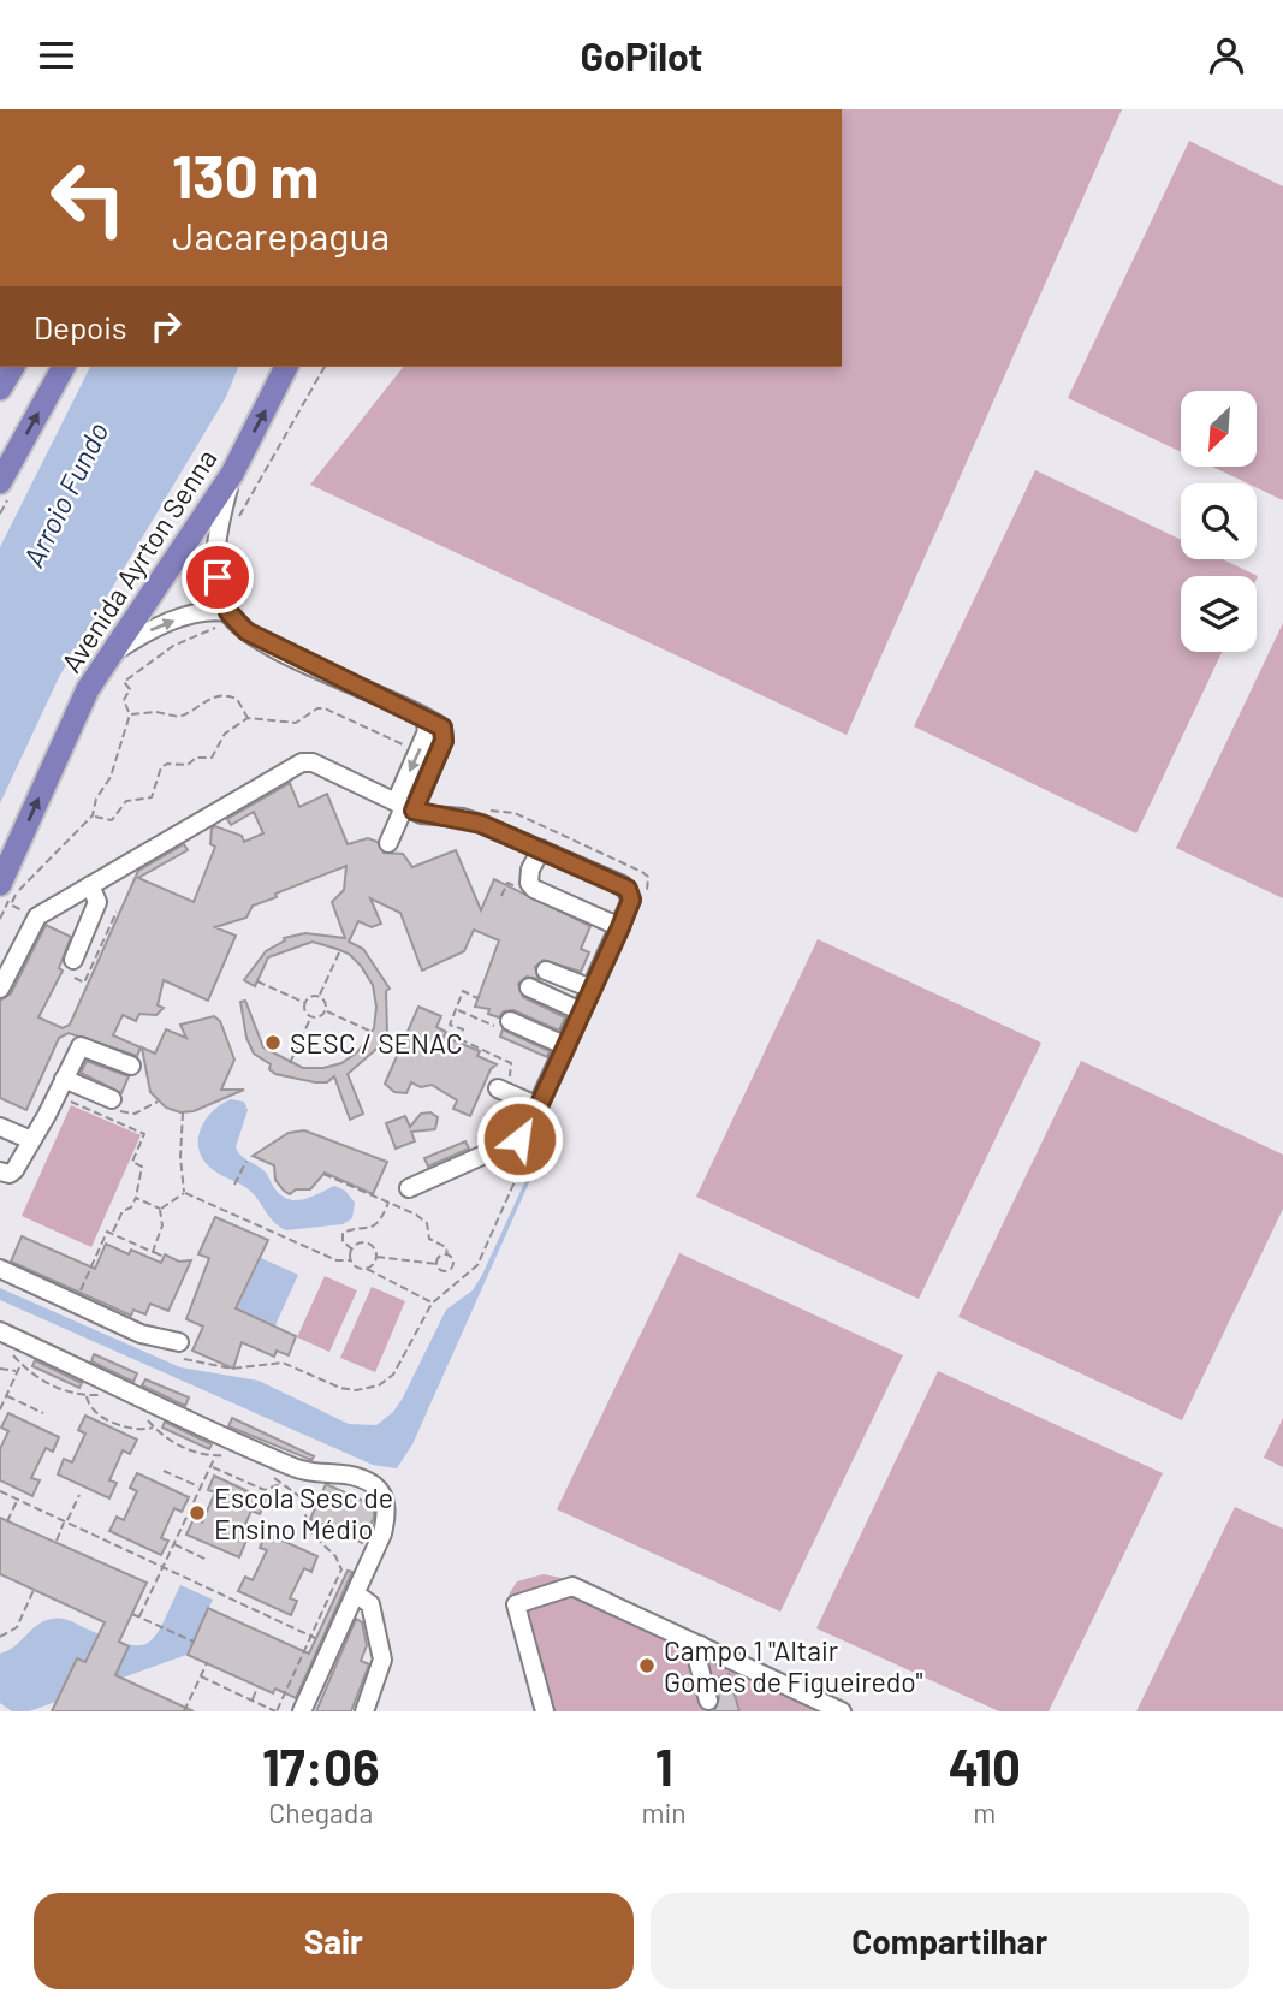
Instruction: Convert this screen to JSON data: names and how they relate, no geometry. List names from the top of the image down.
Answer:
{
  "streets": {
    "highway": ["Avenida Ayrton Senna"]
  },
  "one_way": ["Avenida Ayrton Senna"],
  "water": ["Arroio Fundo"],
  "places": ["SESC / SENAC", "Escola Sesc de Ensino Médio", "Campo 1 \"Altair Gomes de Figueiredo\""],
  "north": "bottom left",
  "page": {
    "header": "GoPilot",
    "turn": ["130 m", "Jacarepagua"],
    "then": "Depois",
    "eta": [
      "17:06",
      "Chegada",
      "1",
      "min",
      "410",
      "m"
    ],
    "buttons": ["Sair", "Compartilhar"]
  }
}
